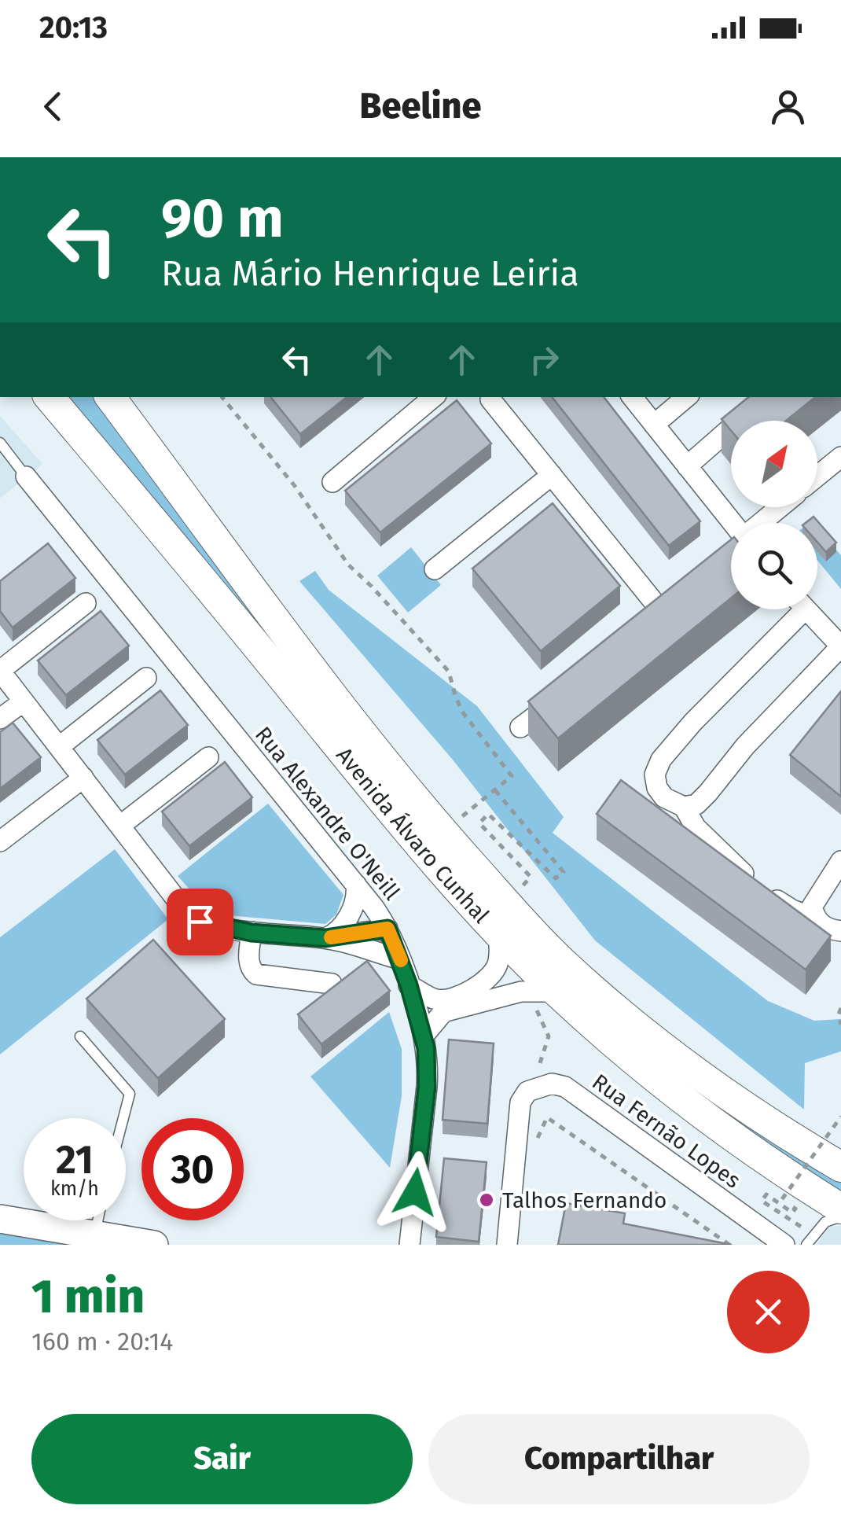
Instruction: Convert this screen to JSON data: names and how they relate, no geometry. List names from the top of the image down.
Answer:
{
  "streets": {
    "main road": ["Avenida Álvaro Cunhal"],
    "street": ["Rua Alexandre O'Neill", "Rua Fernão Lopes"]
  },
  "places": ["Talhos Fernando"],
  "north": "top right",
  "page": {
    "status": "20:13",
    "header": "Beeline",
    "turn": ["90 m", "Rua Mário Henrique Leiria"],
    "speed": "21 km/h",
    "limit": "30",
    "heading": ["1 min", "160 m · 20:14"],
    "buttons": ["Sair", "Compartilhar"]
  }
}
